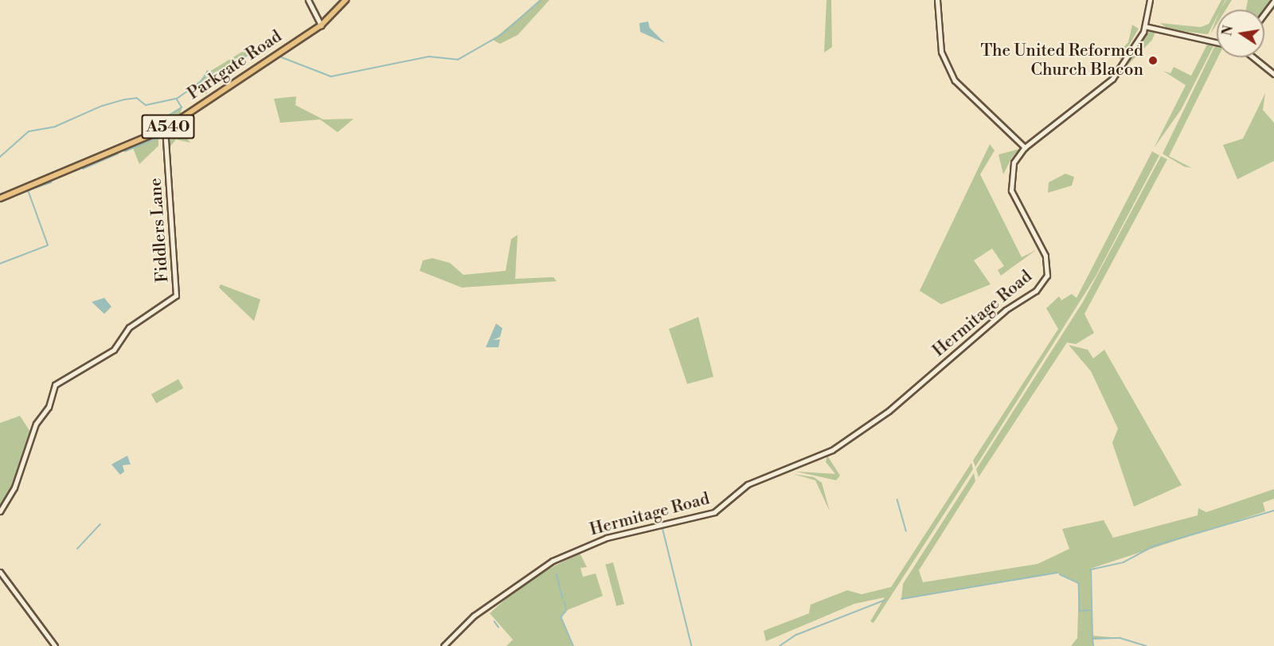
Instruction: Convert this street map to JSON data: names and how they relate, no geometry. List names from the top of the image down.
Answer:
{
  "streets": {
    "main road": ["Parkgate Road", "A540"],
    "street": ["Fiddlers Lane", "Hermitage Road"]
  },
  "crossings": [
    ["Parkgate Road", "Fiddlers Lane"]
  ],
  "places": ["The United Reformed Church Blacon"],
  "north": "left"
}
